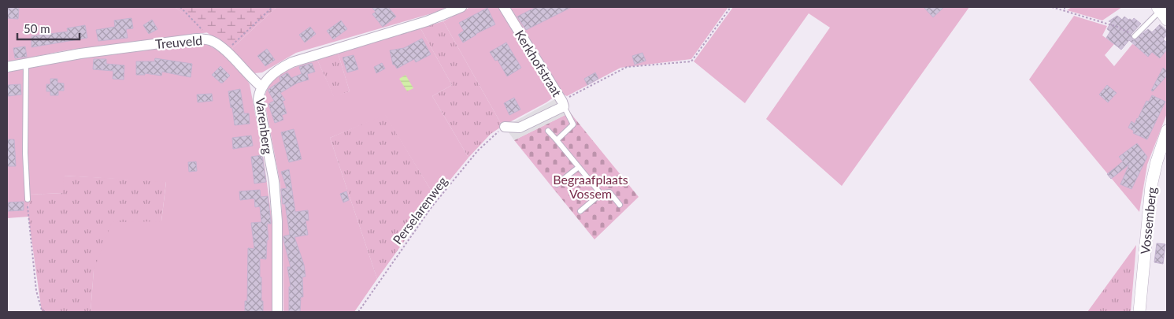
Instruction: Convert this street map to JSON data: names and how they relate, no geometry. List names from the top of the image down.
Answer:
{
  "streets": {
    "street": [
      "Treuveld",
      "Kerkhofstraat",
      "Varenberg",
      "Vossemberg"
    ],
    "path": ["Perselarenweg"]
  },
  "crossings": [
    ["Treuveld", "Varenberg"],
    ["Kerkhofstraat", "Perselarenweg"]
  ],
  "parks": ["Begraafplaats Vossem"],
  "scale_bar": "50 m"
}
